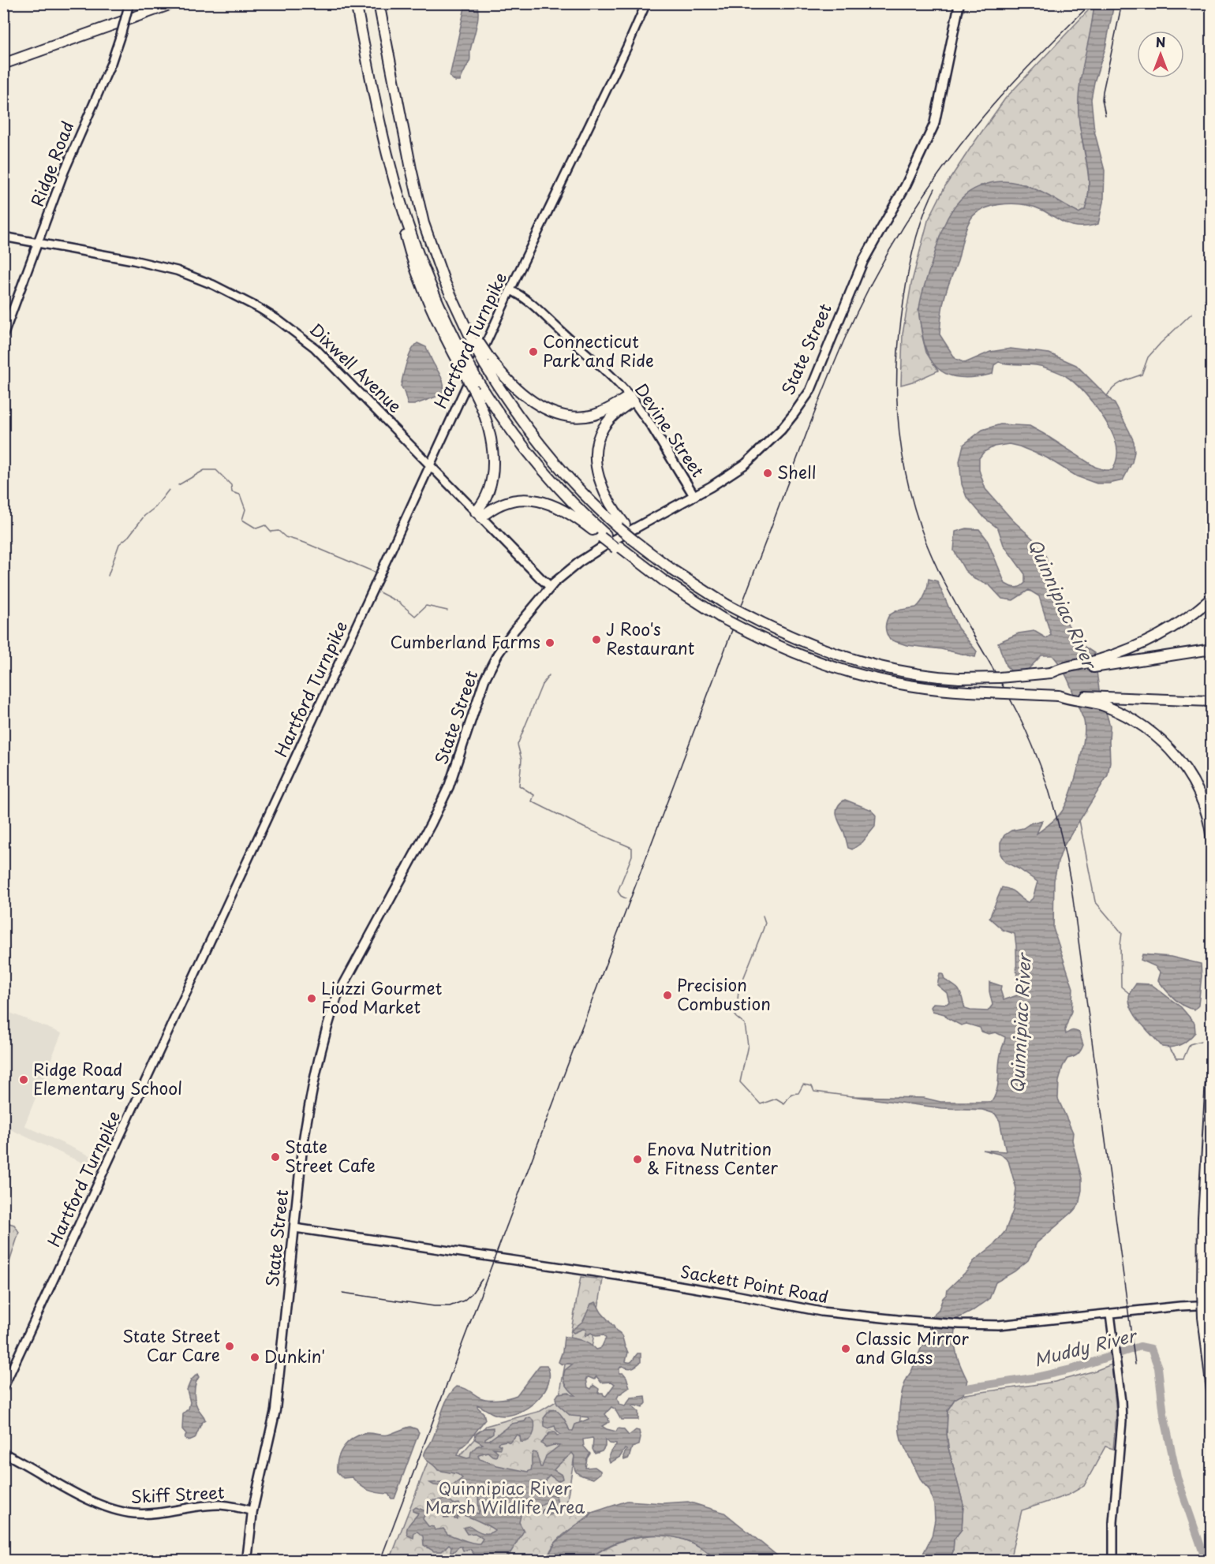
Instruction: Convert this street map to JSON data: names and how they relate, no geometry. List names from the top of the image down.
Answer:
{
  "streets": {
    "main road": [
      "Ridge Road",
      "Hartford Turnpike",
      "State Street",
      "Dixwell Avenue",
      "Devine Street",
      "Sackett Point Road",
      "Skiff Street"
    ]
  },
  "crossings": [
    ["Ridge Road", "Dixwell Avenue"],
    ["Hartford Turnpike", "Dixwell Avenue"],
    ["Hartford Turnpike", "Devine Street"],
    ["State Street", "Dixwell Avenue"],
    ["State Street", "Devine Street"],
    ["State Street", "Sackett Point Road"],
    ["State Street", "Skiff Street"]
  ],
  "water": ["Quinnipiac River", "Muddy River"],
  "parks": ["Quinnipiac River Marsh Wildlife Area"],
  "places": [
    "Connecticut Park and Ride",
    "Shell",
    "J Roo's Restaurant",
    "Cumberland Farms",
    "Precision Combustion",
    "Liuzzi Gourmet Food Market",
    "Ridge Road Elementary School",
    "State Street Cafe",
    "Enova Nutrition & Fitness Center",
    "State Street Car Care",
    "Classic Mirror and Glass",
    "Dunkin'"
  ],
  "north": "top"
}
